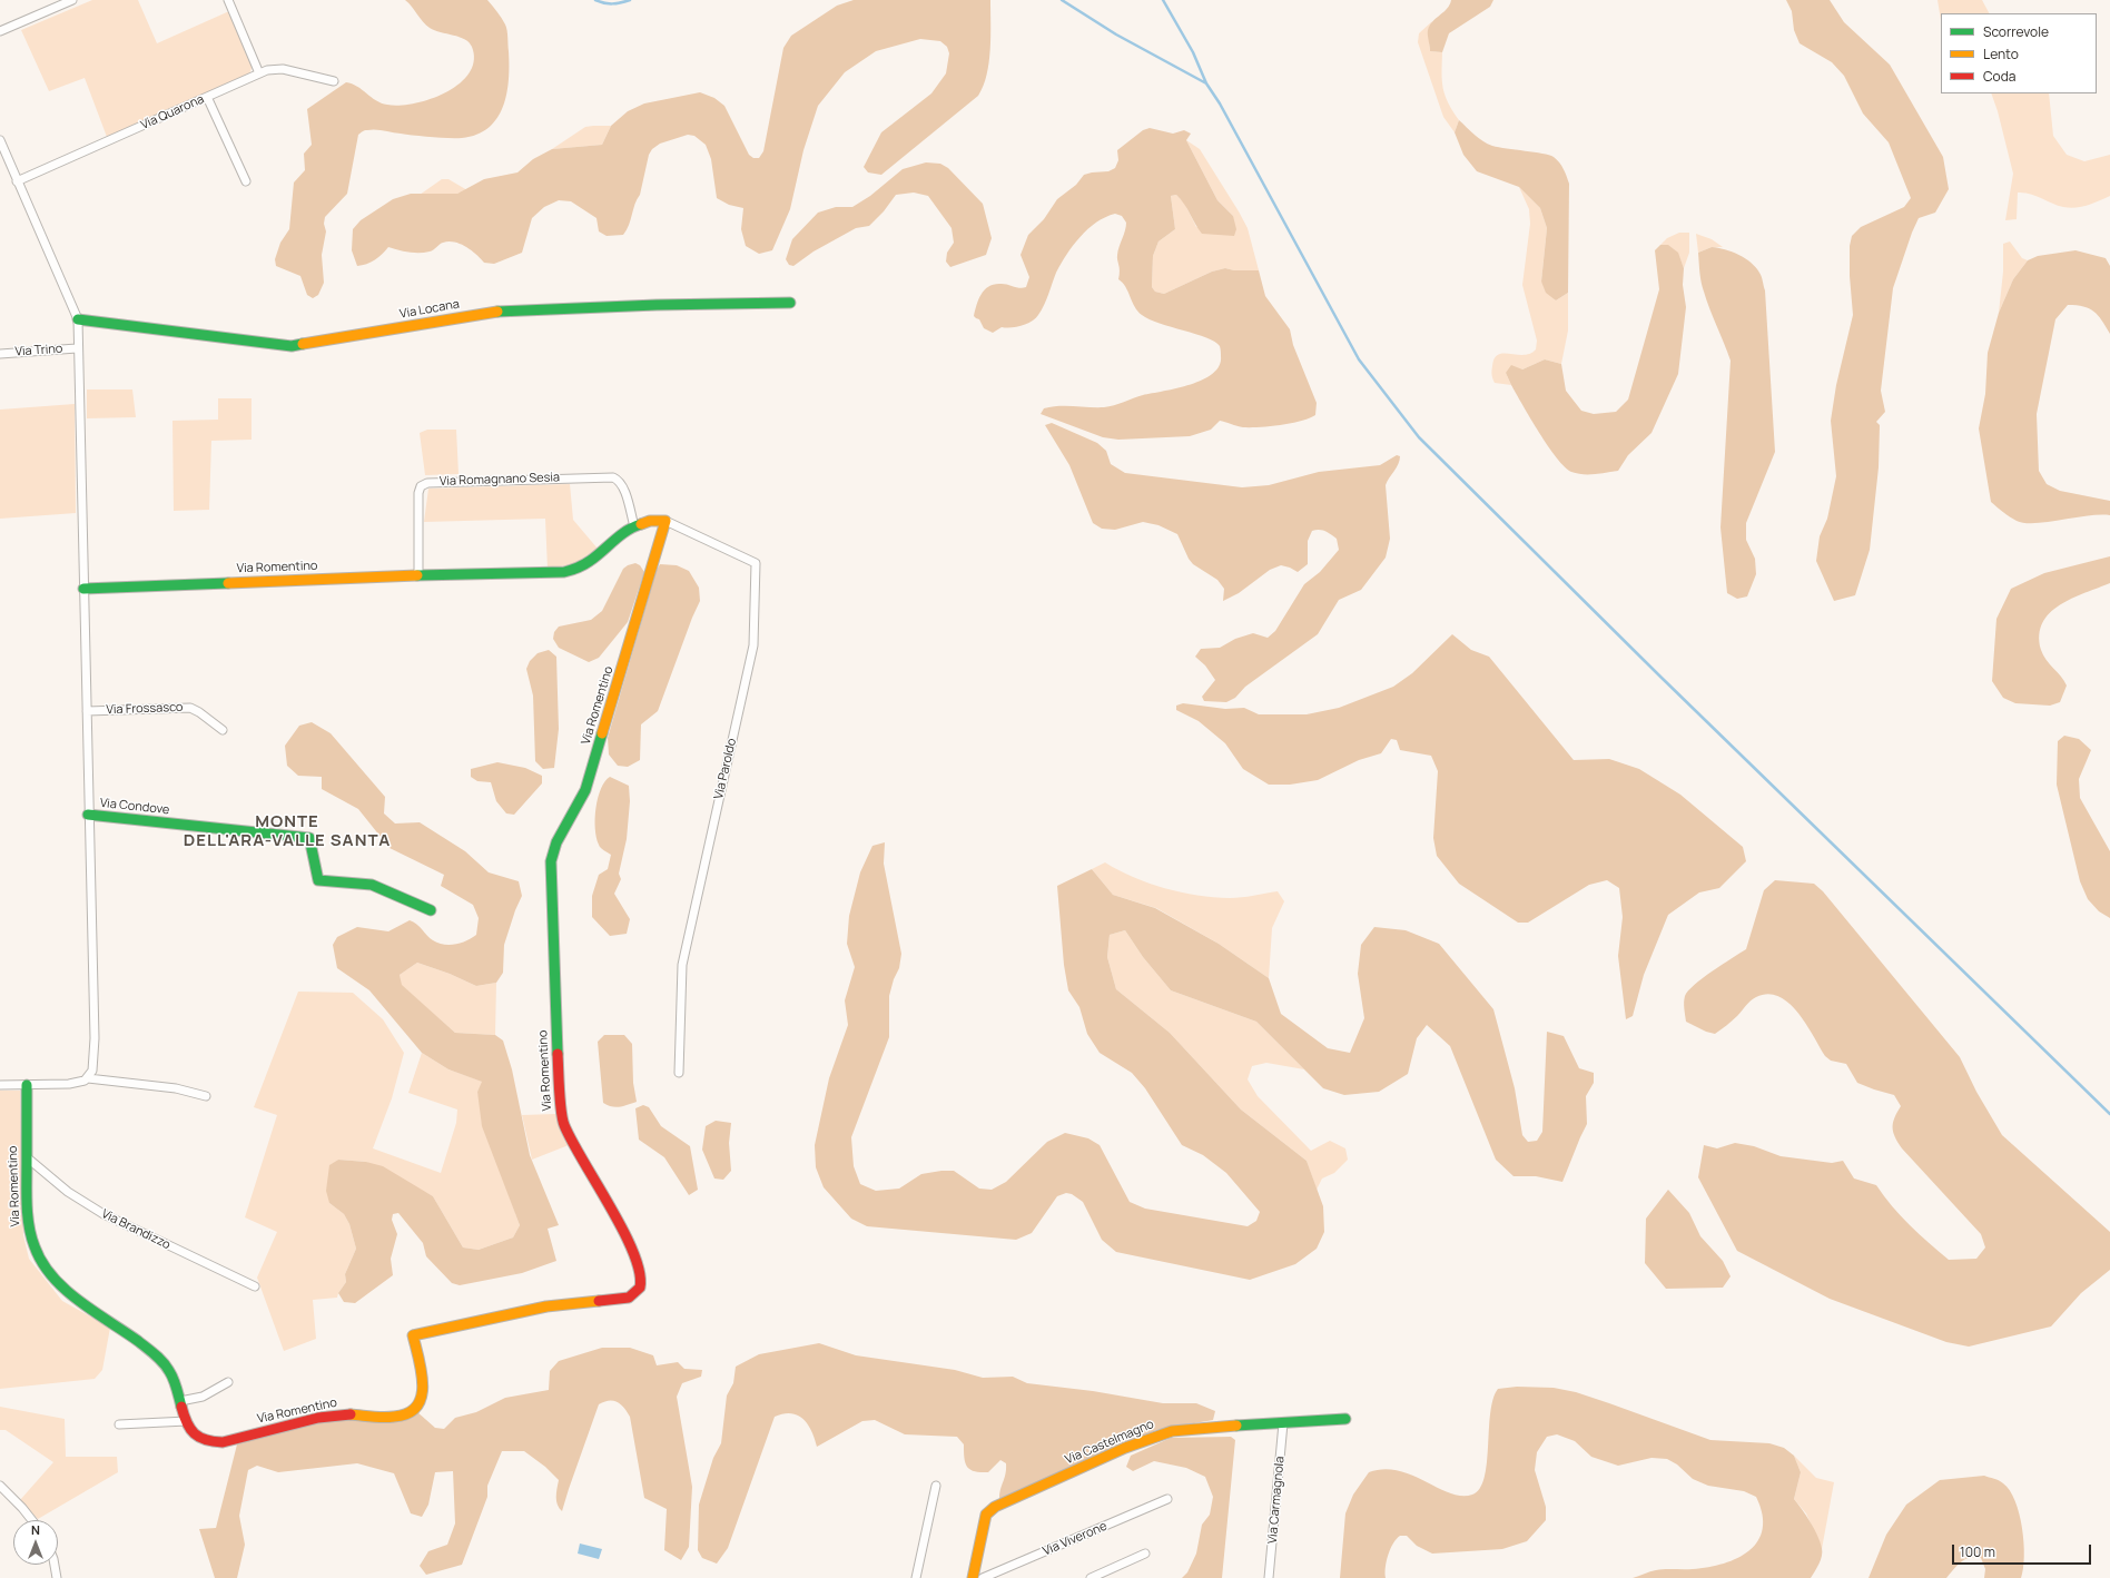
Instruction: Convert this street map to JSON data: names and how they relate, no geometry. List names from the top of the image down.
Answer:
{
  "streets": {
    "street": [
      "Via Quarona",
      "Via Locana",
      "Via Trino",
      "Via Romagnano Sesia",
      "Via Romentino",
      "Via Frossasco",
      "Via Paroldo",
      "Via Condove",
      "Via Brandizzo",
      "Via Castelmagno",
      "Via Carmagnola",
      "Via Viverone"
    ]
  },
  "crossings": [
    ["Via Romagnano Sesia", "Via Romentino"],
    ["Via Romentino", "Via Paroldo"],
    ["Via Romentino", "Via Brandizzo"],
    ["Via Castelmagno", "Via Carmagnola"]
  ],
  "districts": ["MONTE DELL'ARA-VALLE SANTA"],
  "legend": ["Scorrevole", "Lento", "Coda"],
  "scale_bar": "100 m",
  "north": "top"
}
